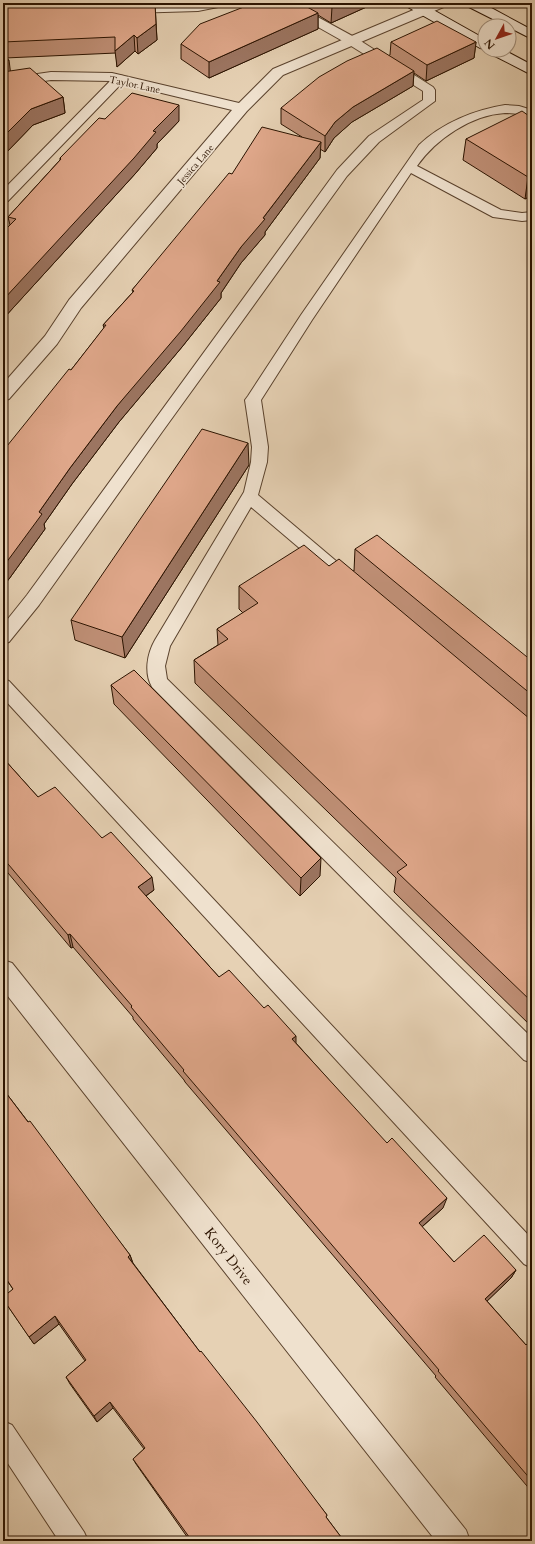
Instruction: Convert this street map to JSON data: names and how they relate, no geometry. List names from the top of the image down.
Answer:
{
  "streets": {
    "street": ["Taylor Lane", "Jessica Lane", "Kory Drive"]
  },
  "crossings": [
    ["Taylor Lane", "Jessica Lane"]
  ],
  "north": "bottom left"
}
